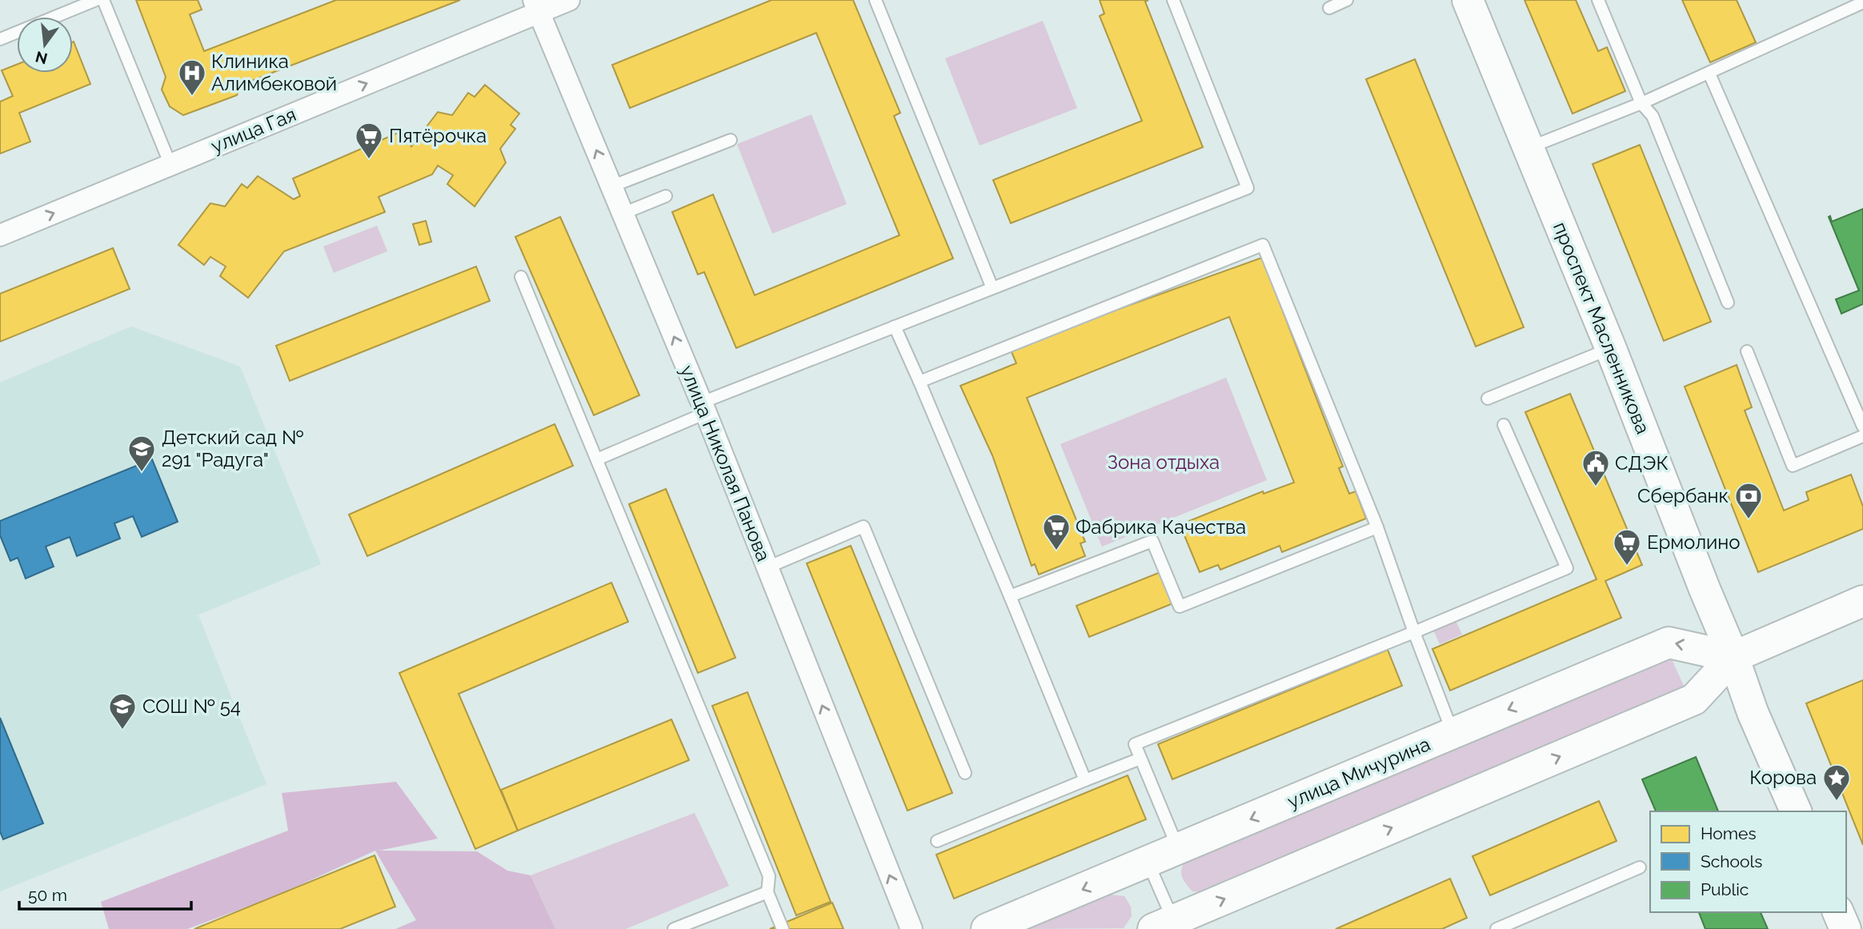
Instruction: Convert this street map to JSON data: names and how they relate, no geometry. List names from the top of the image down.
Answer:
{
  "streets": {
    "main road": ["проспект Масленникова", "улица Мичурина"],
    "street": ["улица Гая", "улица Николая Панова"]
  },
  "crossings": [
    ["улица Гая", "улица Николая Панова"],
    ["проспект Масленникова", "улица Мичурина"]
  ],
  "one_way": ["улица Гая", "улица Николая Панова"],
  "parks": ["Зона отдыха"],
  "places": {
    "hospital": ["Клиника Алимбековой"],
    "supermarket": ["Пятёрочка", "Фабрика Качества", "Ермолино"],
    "school or university": ["Детский сад № 291 \"Радуга\"", "СОШ № 54"],
    "public building": ["СДЭК"],
    "bank": ["Сбербанк"],
    "place": ["Корова"]
  },
  "legend": ["Homes", "Schools", "Public"],
  "scale_bar": "50 m",
  "north": "bottom"
}
